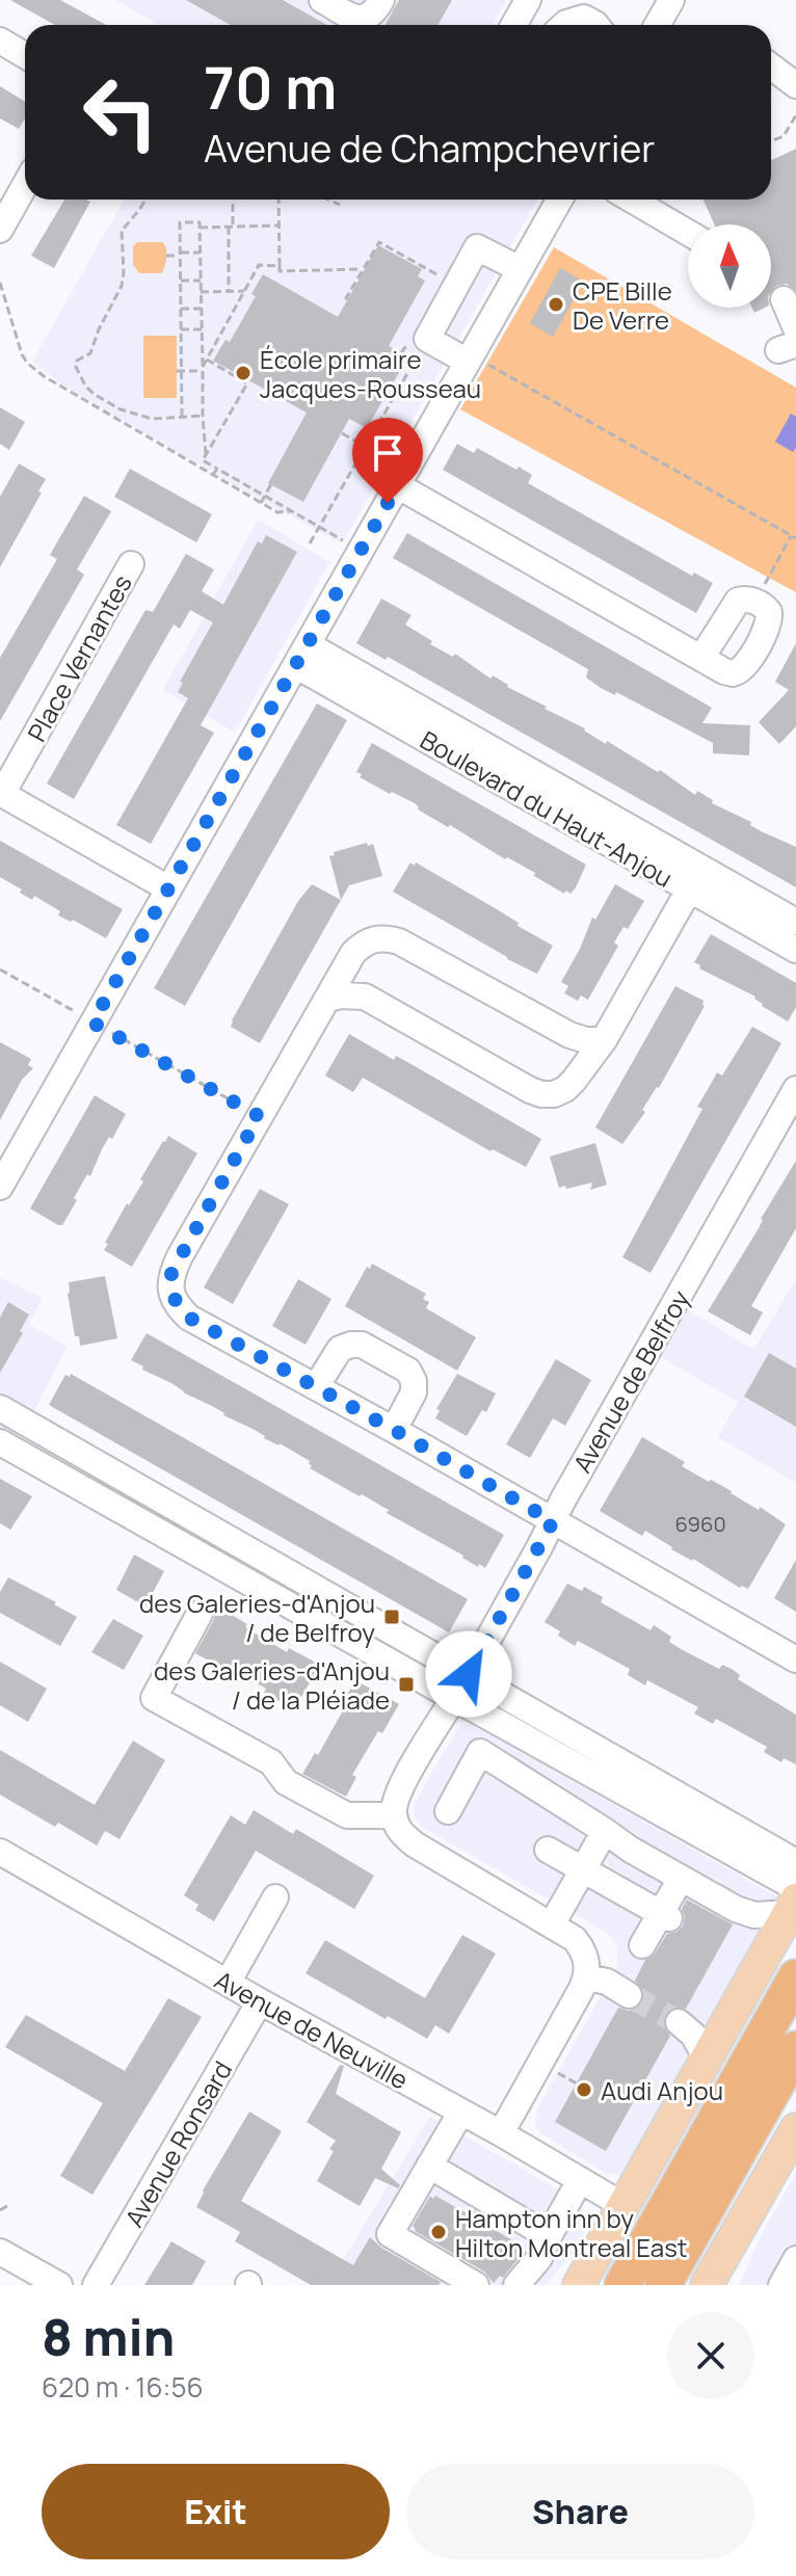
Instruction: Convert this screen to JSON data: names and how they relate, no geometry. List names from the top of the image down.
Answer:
{
  "streets": {
    "street": [
      "Place Vernantes",
      "Boulevard du Haut-Anjou",
      "Avenue de Belfroy",
      "Avenue de Neuville",
      "Avenue Ronsard"
    ]
  },
  "crossings": [
    ["Avenue de Neuville", "Avenue Ronsard"]
  ],
  "places": {
    "other": [
      "CPE Bille De Verre",
      "École primaire Jacques-Rousseau",
      "Audi Anjou",
      "Hampton inn by Hilton Montreal East"
    ],
    "transit": ["des Galeries-d'Anjou / de Belfroy", "des Galeries-d'Anjou / de la Pléiade"]
  },
  "house_numbers": ["6960"],
  "north": "top",
  "page": {
    "turn": ["70 m", "Avenue de Champchevrier"],
    "heading": ["8 min", "620 m · 16:56"],
    "buttons": ["Exit", "Share"]
  }
}
